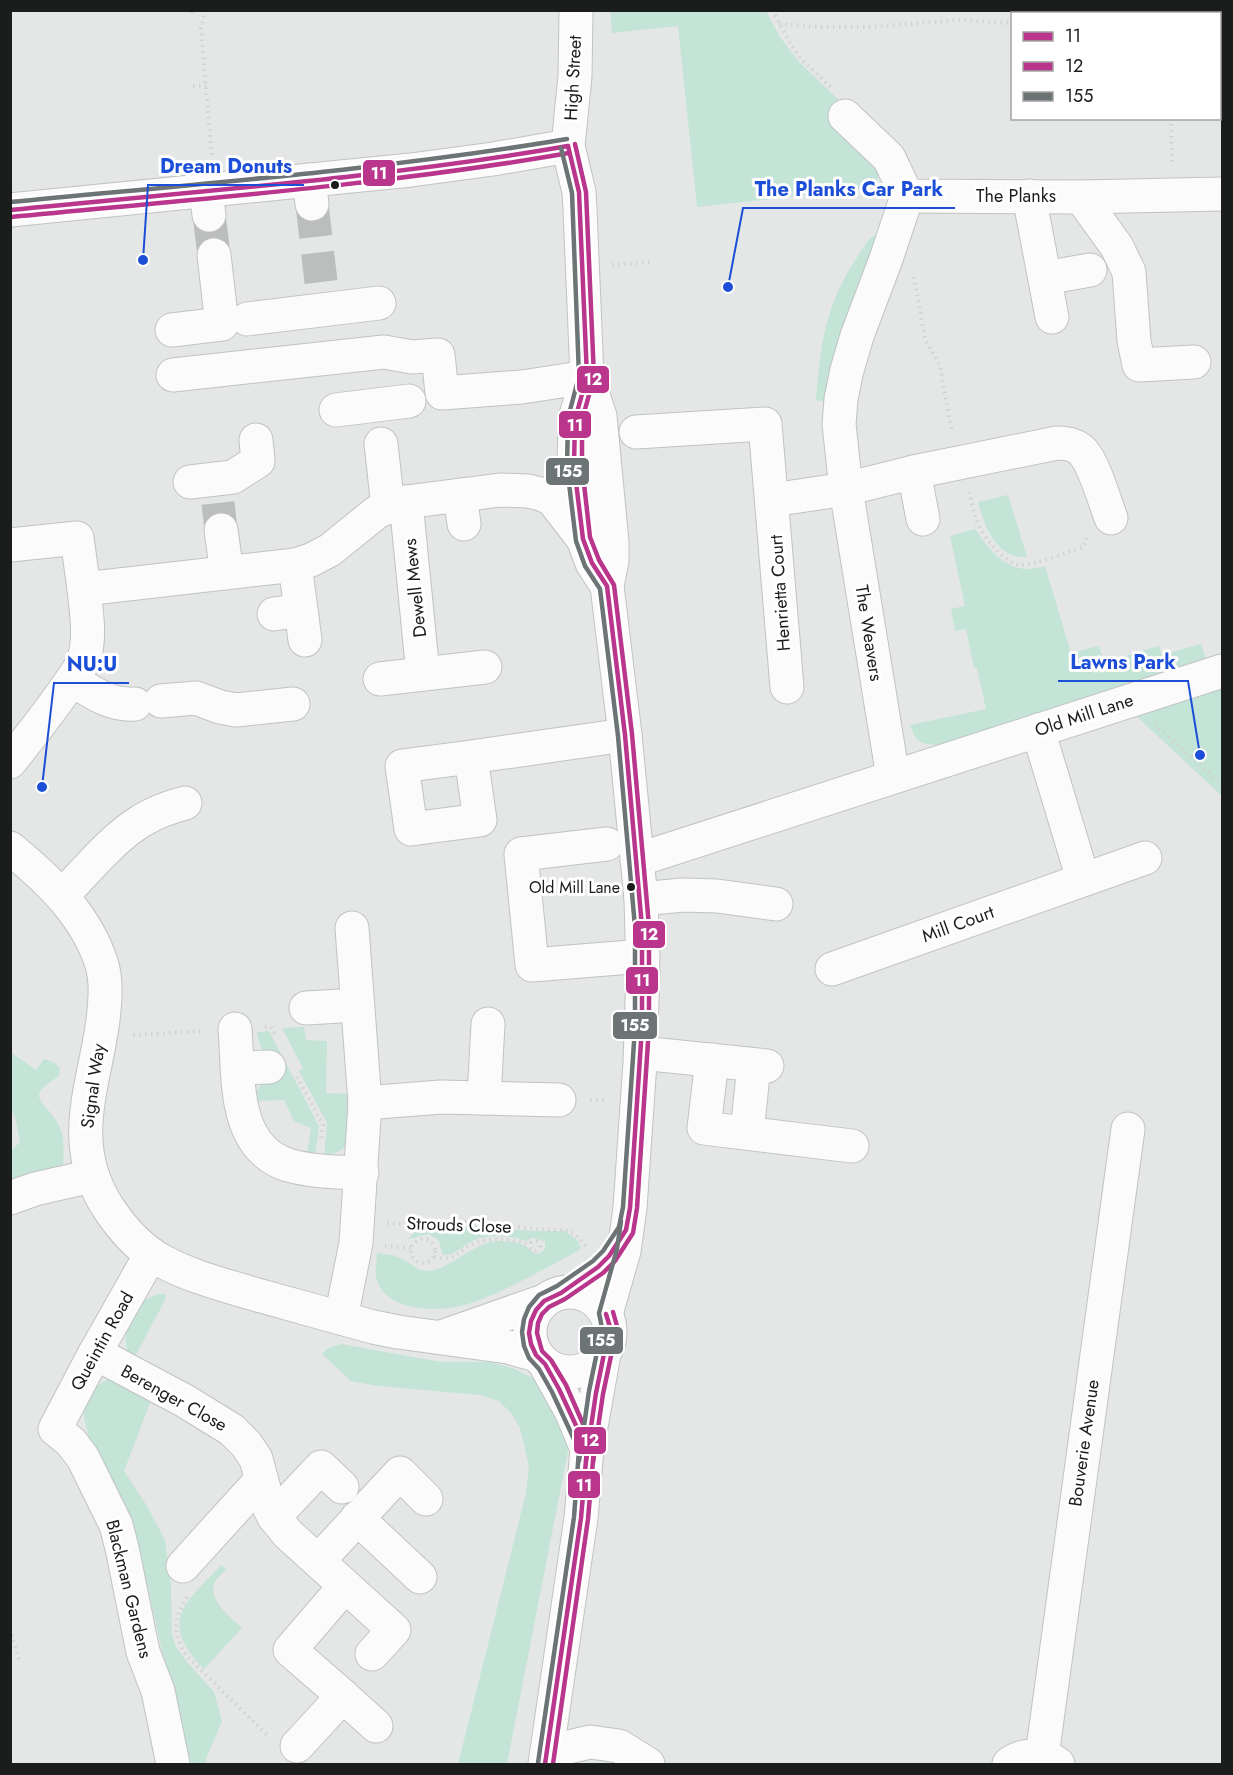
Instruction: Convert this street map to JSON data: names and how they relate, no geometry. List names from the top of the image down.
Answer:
{
  "streets": {
    "street": [
      "High Street",
      "The Planks",
      "Dewell Mews",
      "Henrietta Court",
      "The Weavers",
      "Old Mill Lane",
      "Mill Court",
      "Signal Way",
      "Queintin Road",
      "Berenger Close",
      "Bouverie Avenue",
      "Blackman Gardens"
    ],
    "path": ["Strouds Close"]
  },
  "crossings": [
    ["The Planks", "The Weavers"],
    ["The Weavers", "Old Mill Lane"],
    ["Signal Way", "Queintin Road"],
    ["Queintin Road", "Berenger Close"],
    ["Queintin Road", "Blackman Gardens"]
  ],
  "places": [
    "Dream Donuts",
    "The Planks Car Park",
    "Lawns Park",
    "NU:U",
    "Old Mill Lane"
  ],
  "lines": ["transit line 155", "transit line 12", "transit line 11"],
  "legend": ["11", "12", "155"]
}
